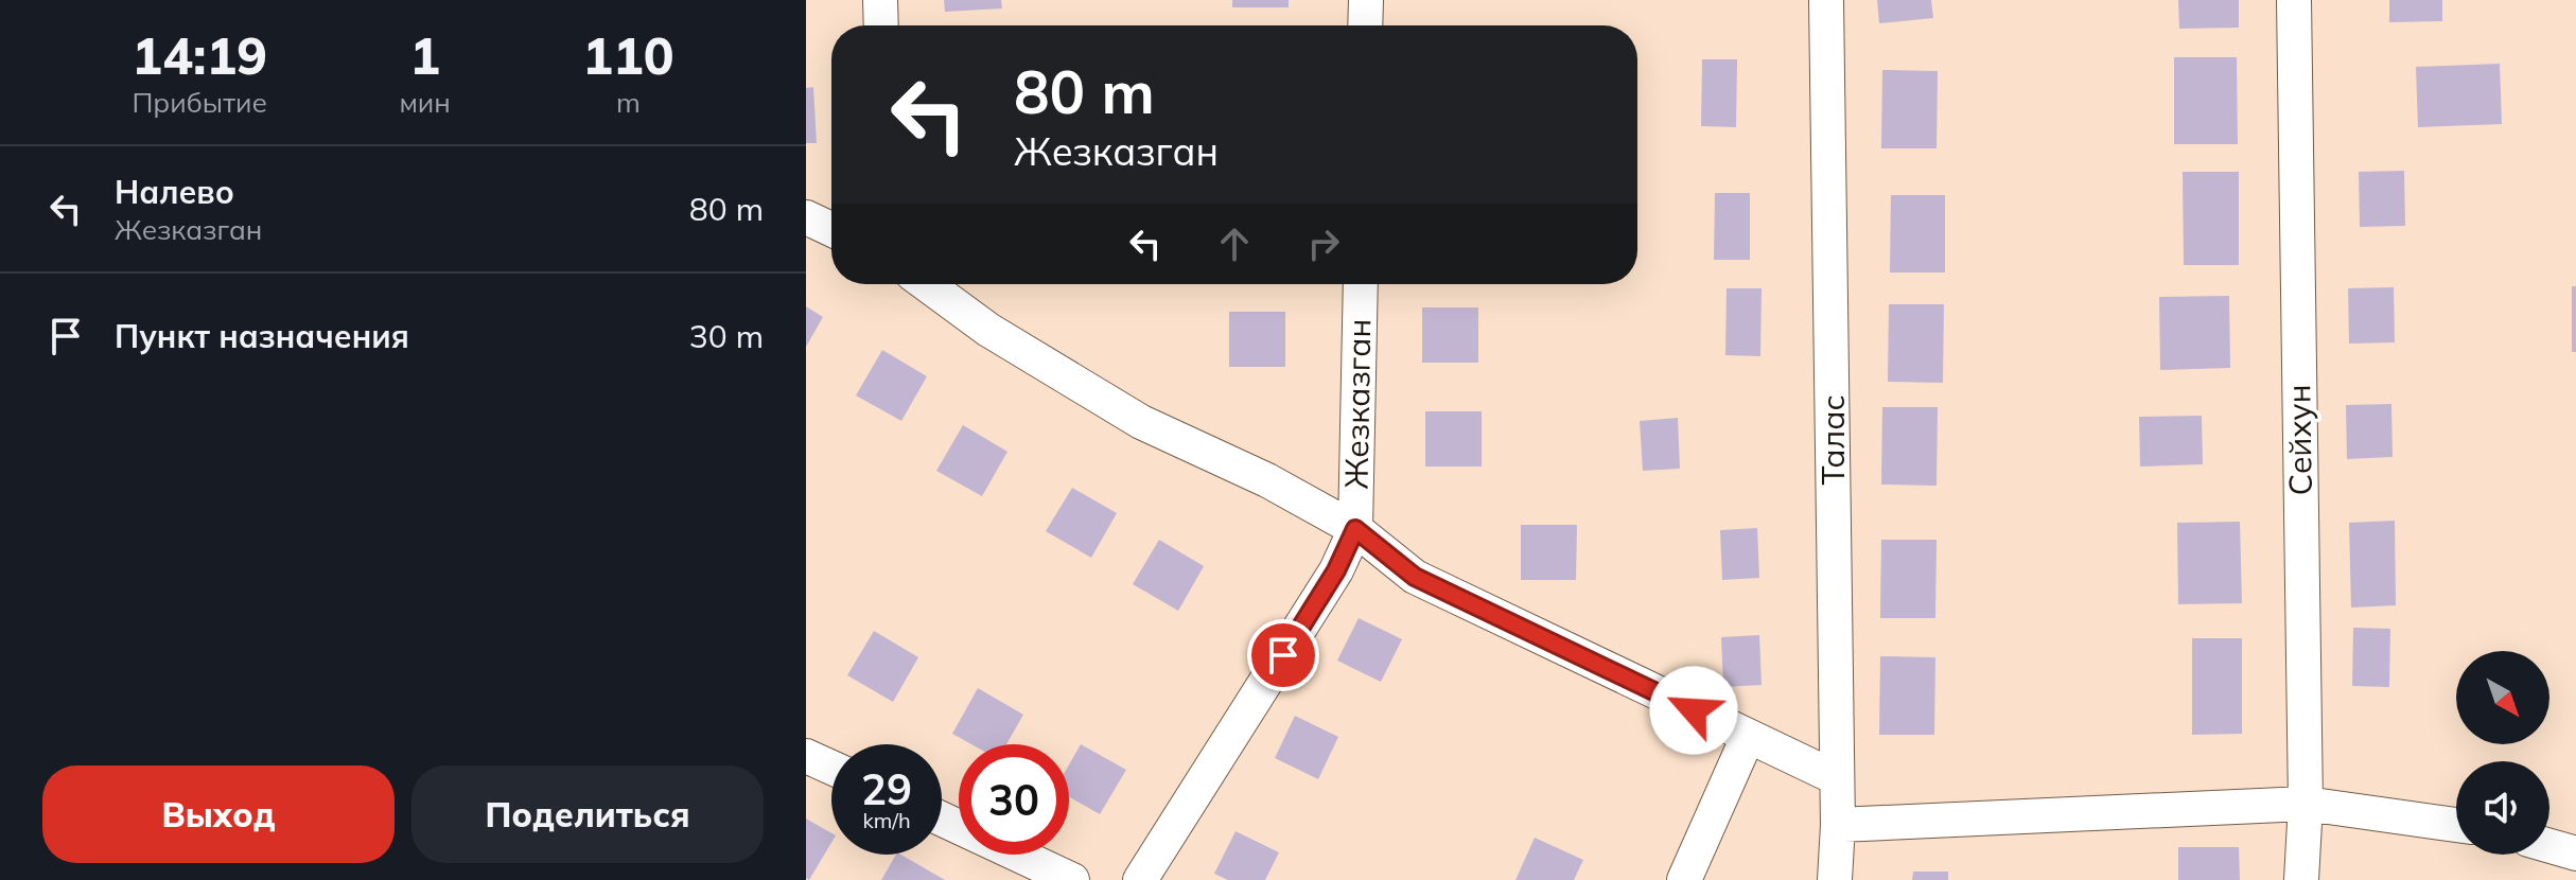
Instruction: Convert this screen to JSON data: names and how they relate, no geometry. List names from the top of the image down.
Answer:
{
  "streets": {
    "street": ["Жезказган", "Талас", "Сейхун"]
  },
  "north": "bottom right",
  "page": {
    "eta": [
      "14:19",
      "Прибытие",
      "1",
      "мин",
      "110",
      "m"
    ],
    "turn": ["80 m", "Жезказган"],
    "list": [
      {
        "name": "Налево",
        "note": "Жезказган",
        "value": "80 m"
      },
      {
        "name": "Пункт назначения",
        "value": "30 m"
      }
    ],
    "speed": "29 km/h",
    "limit": "30",
    "buttons": ["Выход", "Поделиться"]
  }
}
